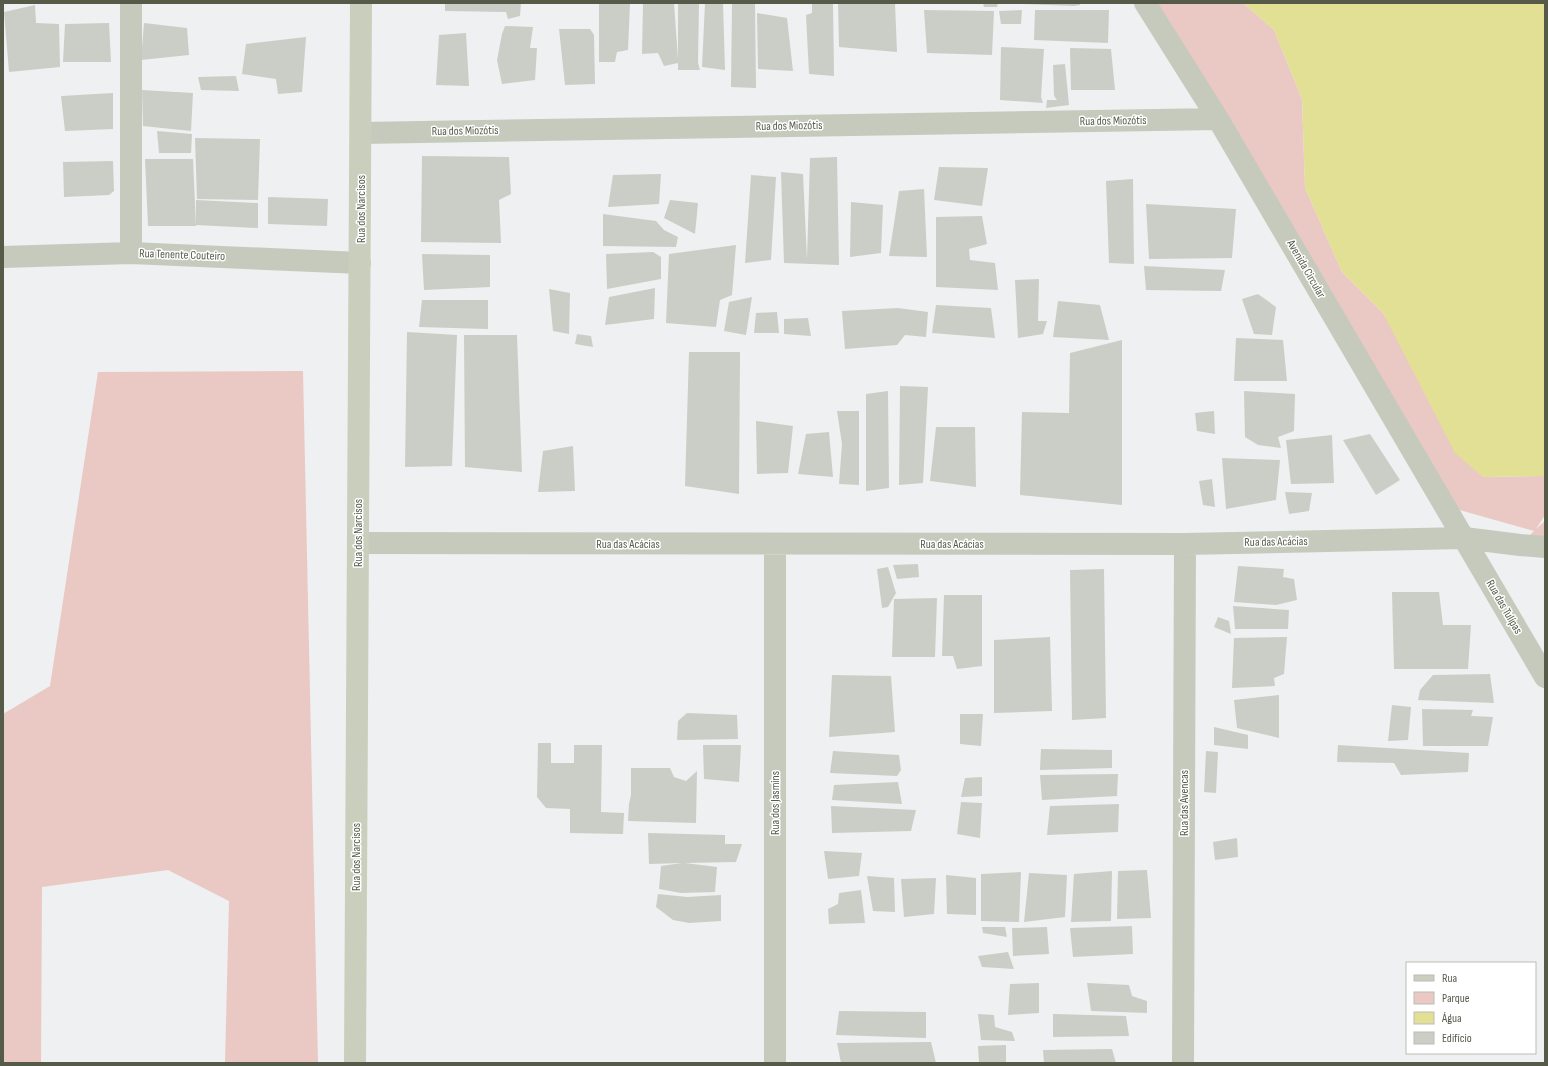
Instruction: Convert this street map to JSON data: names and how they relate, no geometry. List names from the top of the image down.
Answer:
{
  "streets": {
    "street": [
      "Rua dos Miozótis",
      "Rua dos Narcisos",
      "Rua Tenente Couteiro",
      "Avenida Circular",
      "Rua das Acácias",
      "Rua das Tulípas",
      "Rua dos Jasmins",
      "Rua das Avencas"
    ]
  },
  "crossings": [
    ["Rua dos Miozótis", "Rua dos Narcisos"],
    ["Rua dos Miozótis", "Avenida Circular"],
    ["Rua dos Narcisos", "Rua Tenente Couteiro"],
    ["Rua dos Narcisos", "Rua das Acácias"],
    ["Avenida Circular", "Rua das Acácias"],
    ["Avenida Circular", "Rua das Tulípas"],
    ["Rua das Acácias", "Rua das Tulípas"],
    ["Rua das Acácias", "Rua dos Jasmins"],
    ["Rua das Acácias", "Rua das Avencas"]
  ],
  "legend": [
    "Rua",
    "Parque",
    "Água",
    "Edifício"
  ]
}
